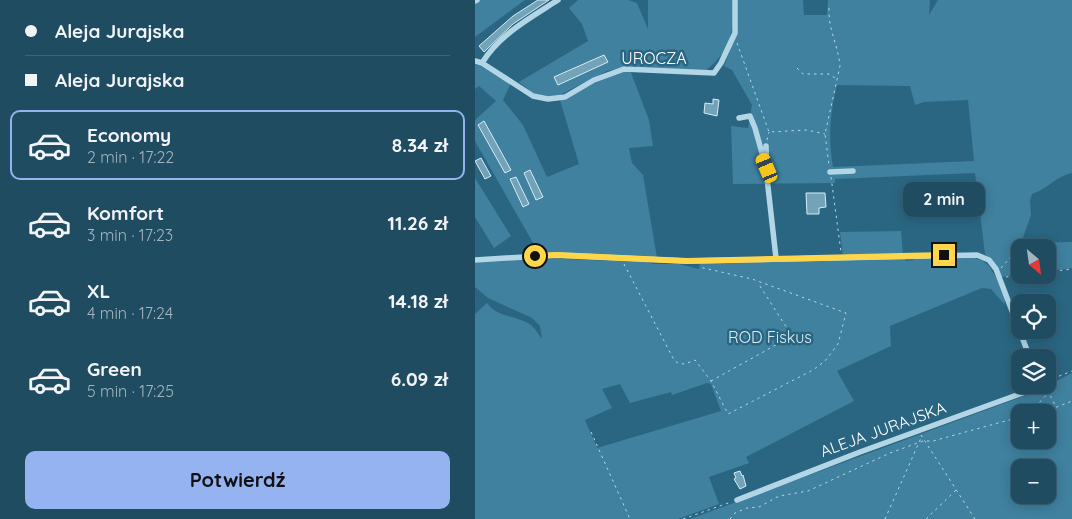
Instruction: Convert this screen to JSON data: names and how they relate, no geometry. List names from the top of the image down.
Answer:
{
  "streets": {
    "street": ["UROCZA", "ALEJA JURAJSKA"]
  },
  "parks": ["ROD Fiskus"],
  "north": "bottom right",
  "page": {
    "banner": ["Aleja Jurajska", "Aleja Jurajska"],
    "list": [
      {
        "name": "Economy",
        "note": "2 min · 17:22",
        "value": "8.34 zł"
      },
      {
        "name": "Komfort",
        "note": "3 min · 17:23",
        "value": "11.26 zł"
      },
      {
        "name": "XL",
        "note": "4 min · 17:24",
        "value": "14.18 zł"
      },
      {
        "name": "Green",
        "note": "5 min · 17:25",
        "value": "6.09 zł"
      }
    ],
    "bubble": "2 min",
    "map_buttons": ["+", "−"],
    "buttons": "Potwierdź"
  }
}
